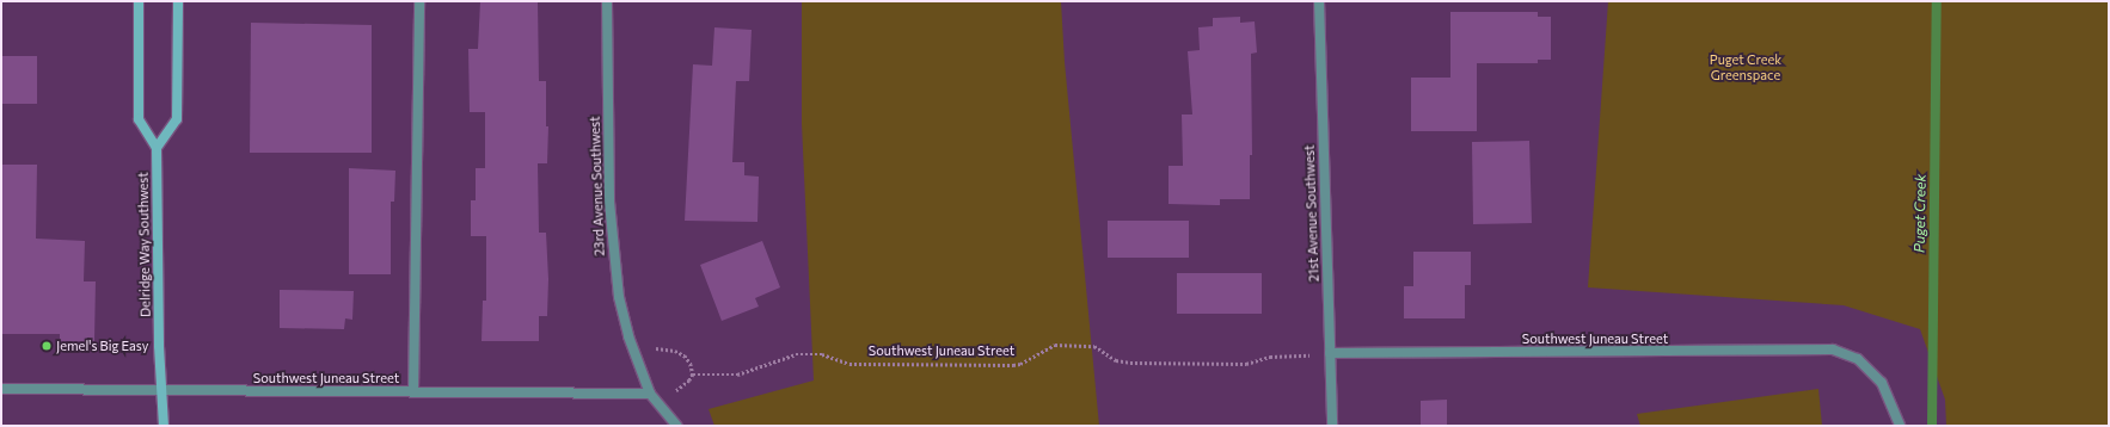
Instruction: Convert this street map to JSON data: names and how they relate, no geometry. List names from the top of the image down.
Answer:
{
  "streets": {
    "main road": ["Delridge Way Southwest"],
    "street": ["23rd Avenue Southwest", "21st Avenue Southwest", "Southwest Juneau Street"]
  },
  "crossings": [
    ["23rd Avenue Southwest", "Southwest Juneau Street"],
    ["21st Avenue Southwest", "Southwest Juneau Street"],
    ["Delridge Way Southwest", "Southwest Juneau Street"]
  ],
  "water": ["Puget Creek"],
  "parks": ["Puget Creek Greenspace"],
  "places": ["Jemel's Big Easy"]
}
